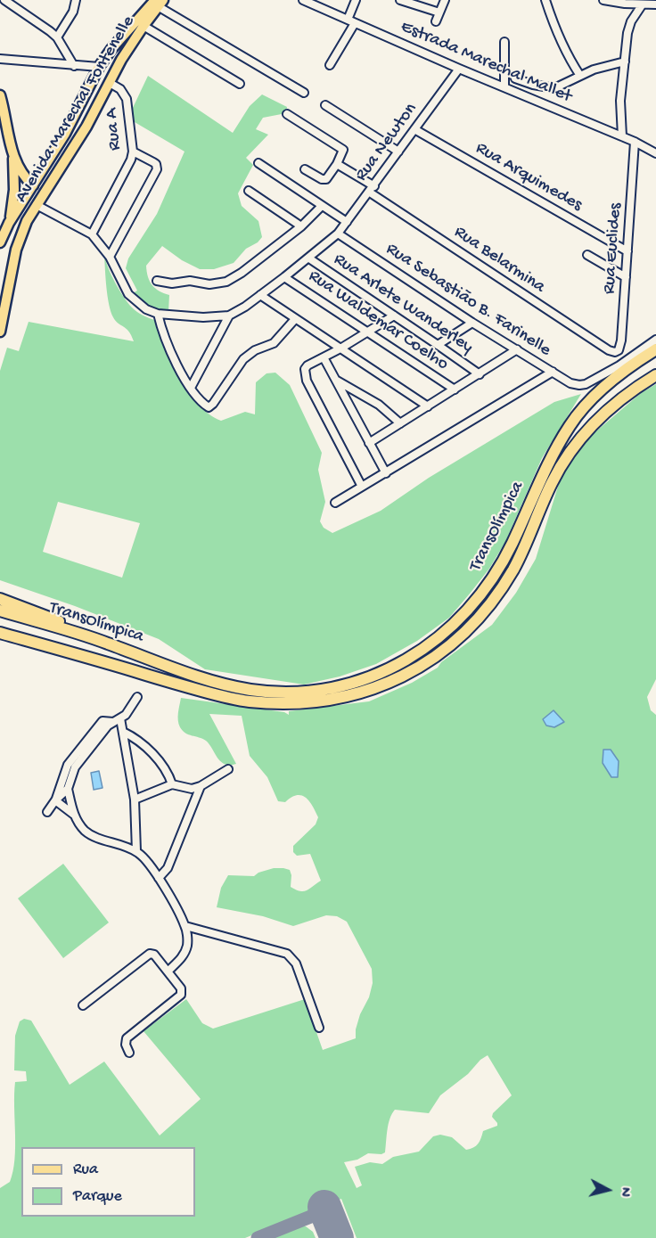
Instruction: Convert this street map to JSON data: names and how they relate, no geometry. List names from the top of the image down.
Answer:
{
  "streets": {
    "highway": ["TransOlímpica"],
    "main road": ["Avenida Marechal Fontenelle"],
    "street": [
      "Estrada Marechal Mallet",
      "Rua A",
      "Rua Newton",
      "Rua Arquimedes",
      "Rua Euclides",
      "Rua Belarmina",
      "Rua Sebastião B. Farinelle",
      "Rua Arlete Wanderley",
      "Rua Waldemar Coelho"
    ]
  },
  "crossings": [
    ["Estrada Marechal Mallet", "Rua Newton"],
    ["Estrada Marechal Mallet", "Rua Euclides"],
    ["Avenida Marechal Fontenelle", "Rua A"],
    ["Rua Newton", "Rua Arquimedes"],
    ["Rua Newton", "Rua Belarmina"],
    ["Rua Newton", "Rua Sebastião B. Farinelle"],
    ["Rua Newton", "Rua Arlete Wanderley"],
    ["Rua Newton", "Rua Waldemar Coelho"],
    ["Rua Arquimedes", "Rua Euclides"],
    ["Rua Euclides", "Rua Belarmina"]
  ],
  "legend": ["Rua", "Parque"],
  "north": "right"
}
